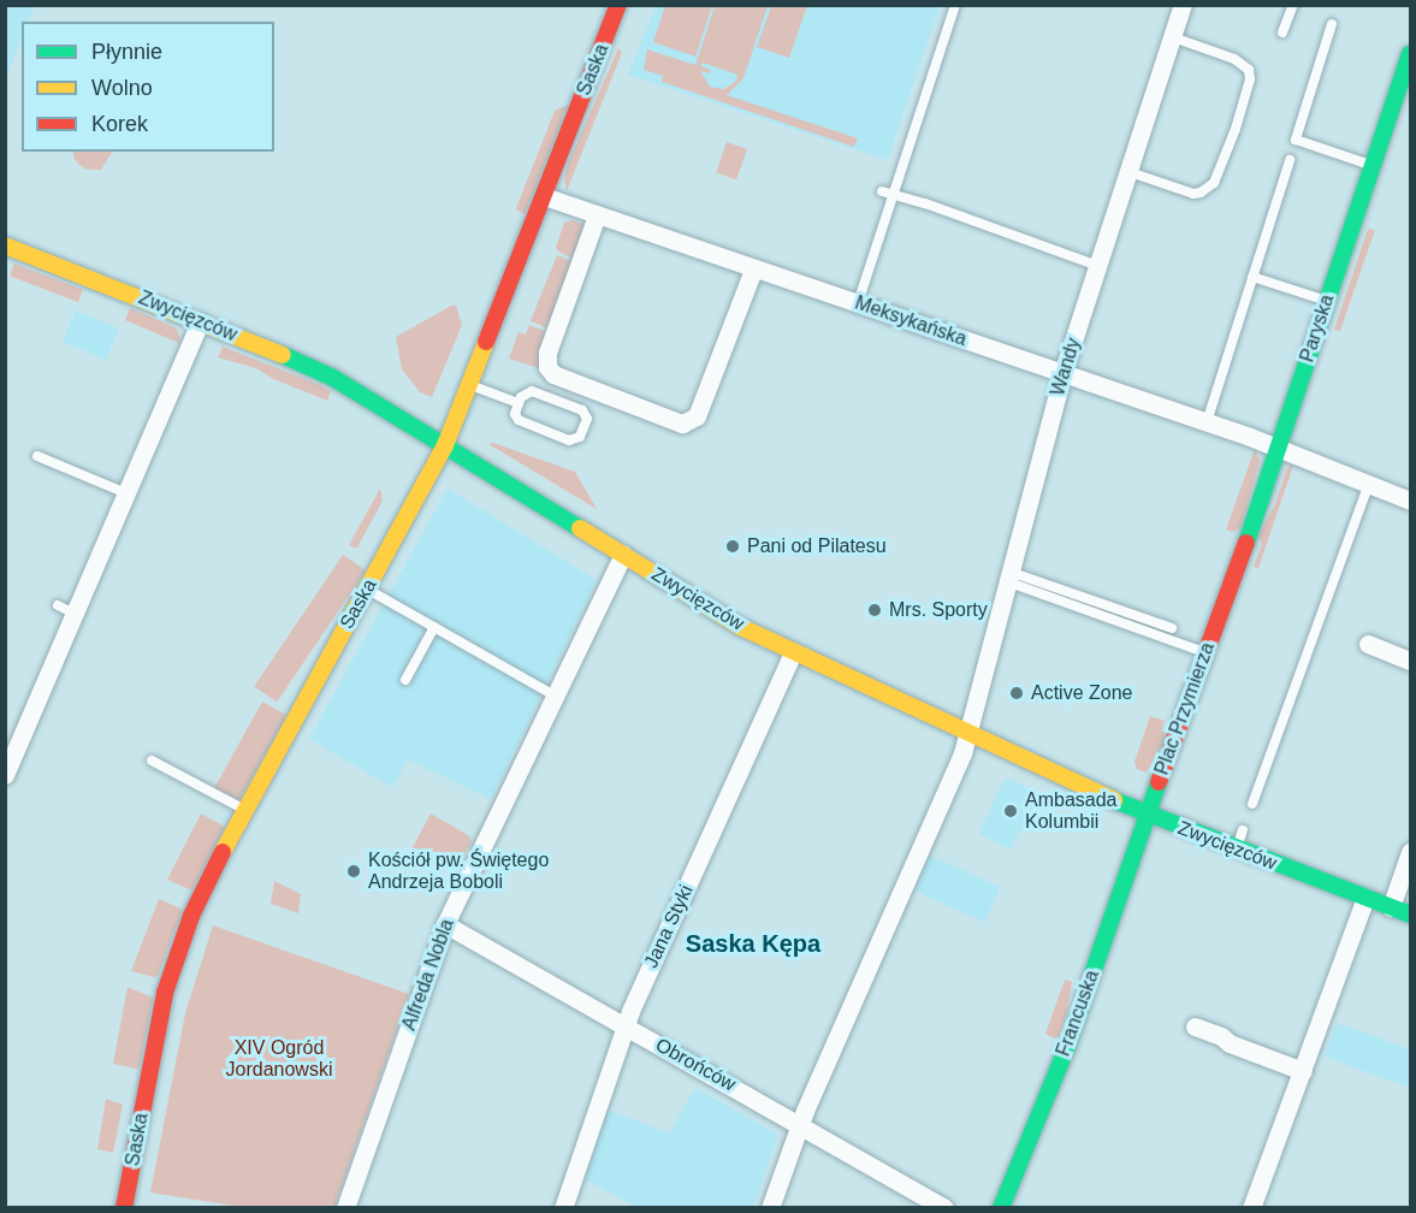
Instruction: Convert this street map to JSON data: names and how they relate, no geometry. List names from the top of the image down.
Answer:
{
  "streets": {
    "street": [
      "Saska",
      "Zwycięzców",
      "Meksykańska",
      "Paryska",
      "Wandy",
      "Plac Przymierza",
      "Jana Styki",
      "Alfreda Nobla",
      "Francuska",
      "Obrońców"
    ]
  },
  "crossings": [
    ["Saska", "Zwycięzców"],
    ["Saska", "Meksykańska"],
    ["Zwycięzców", "Wandy"],
    ["Zwycięzców", "Plac Przymierza"],
    ["Zwycięzców", "Jana Styki"],
    ["Zwycięzców", "Alfreda Nobla"],
    ["Zwycięzców", "Francuska"],
    ["Meksykańska", "Paryska"],
    ["Meksykańska", "Wandy"],
    ["Paryska", "Plac Przymierza"],
    ["Wandy", "Obrońców"],
    ["Plac Przymierza", "Francuska"],
    ["Jana Styki", "Obrońców"],
    ["Alfreda Nobla", "Obrońców"]
  ],
  "districts": ["Saska Kępa"],
  "parks": ["XIV Ogród Jordanowski"],
  "places": [
    "Pani od Pilatesu",
    "Mrs. Sporty",
    "Active Zone",
    "Ambasada Kolumbii",
    "Kościół pw. Świętego Andrzeja Boboli"
  ],
  "legend": ["Płynnie", "Wolno", "Korek"]
}
